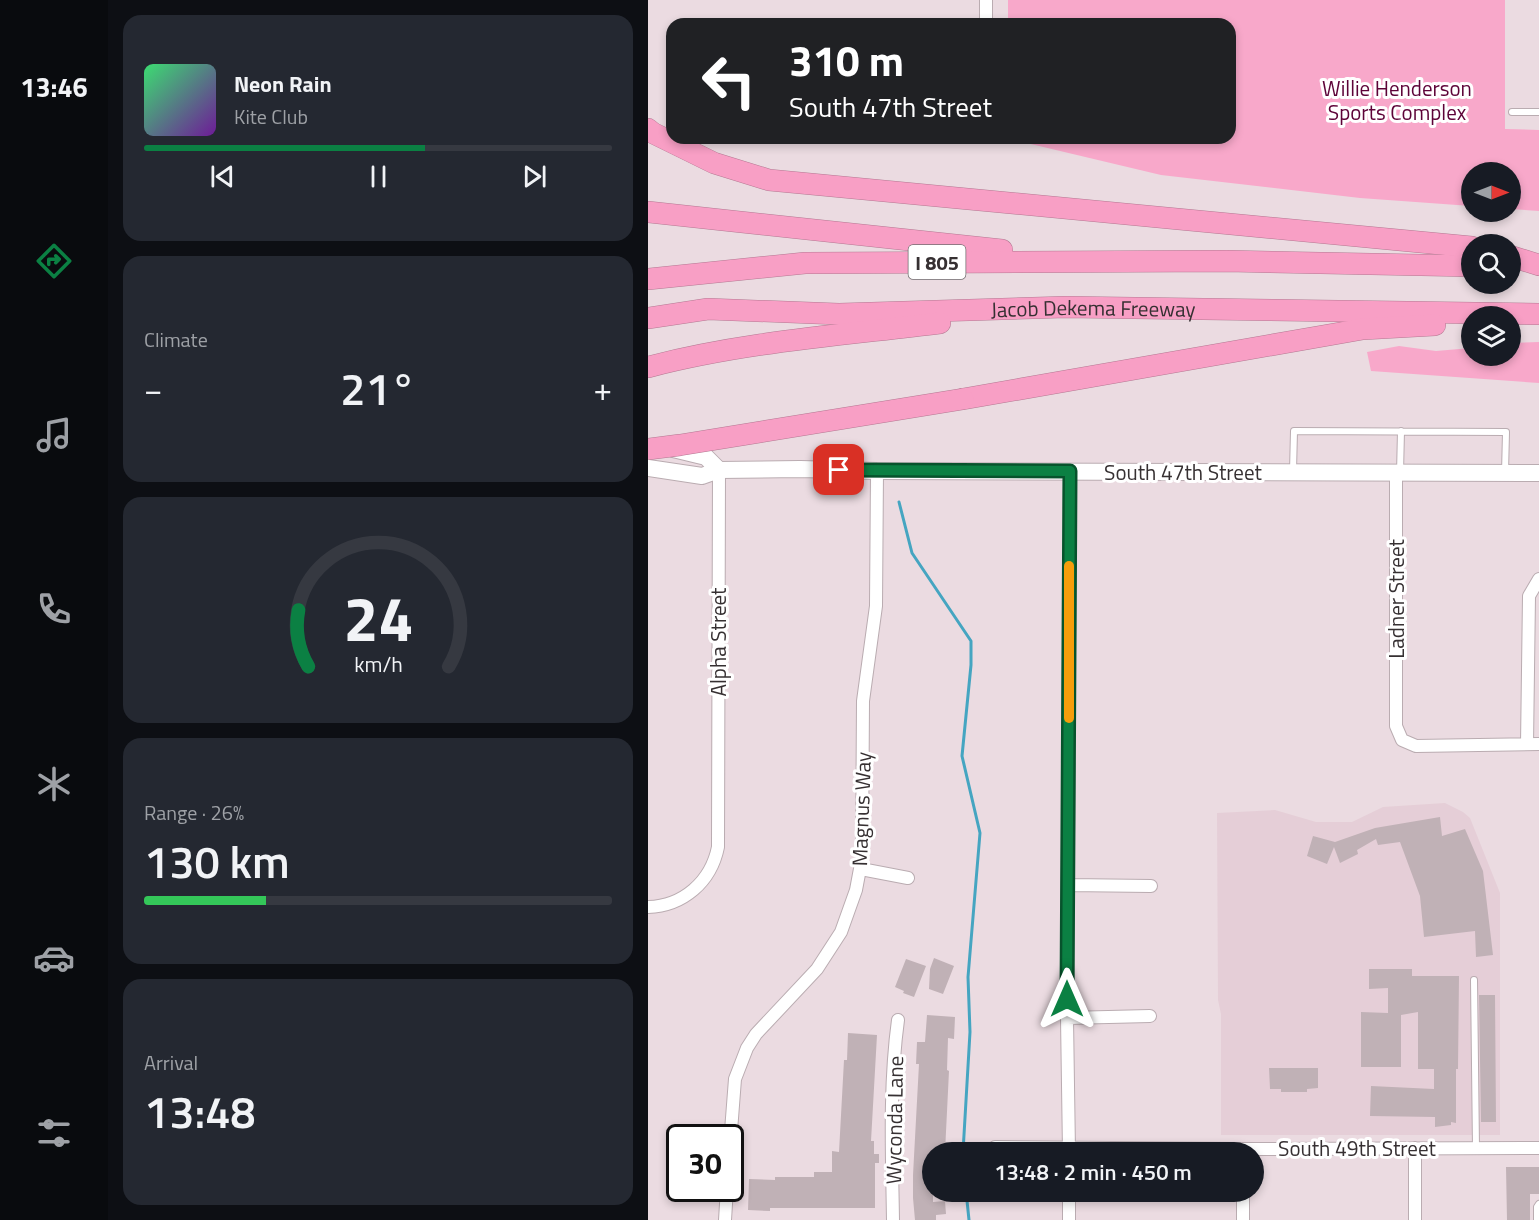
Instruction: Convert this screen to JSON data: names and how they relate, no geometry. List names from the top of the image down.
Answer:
{
  "streets": {
    "highway": ["I 805", "Jacob Dekema Freeway"],
    "main road": ["South 47th Street"],
    "street": [
      "Ladner Street",
      "Alpha Street",
      "Magnus Way",
      "Wyconda Lane",
      "South 49th Street"
    ]
  },
  "crossings": [
    ["South 47th Street", "Ladner Street"],
    ["South 47th Street", "Alpha Street"],
    ["South 47th Street", "Magnus Way"]
  ],
  "parks": ["Willie Henderson Sports Complex"],
  "north": "right",
  "page": {
    "tabs": "13:46",
    "turn": ["310 m", "South 47th Street"],
    "song": ["Neon Rain", "Kite Club"],
    "tile": [
      "Climate",
      ["Range · 26%", "130 km"],
      ["Arrival", "13:48"]
    ],
    "heat": ["−", "21°", "+"],
    "limit": "30",
    "trip": "13:48 · 2 min · 450 m",
    "gauge": ["24", "km/h"]
  }
}
